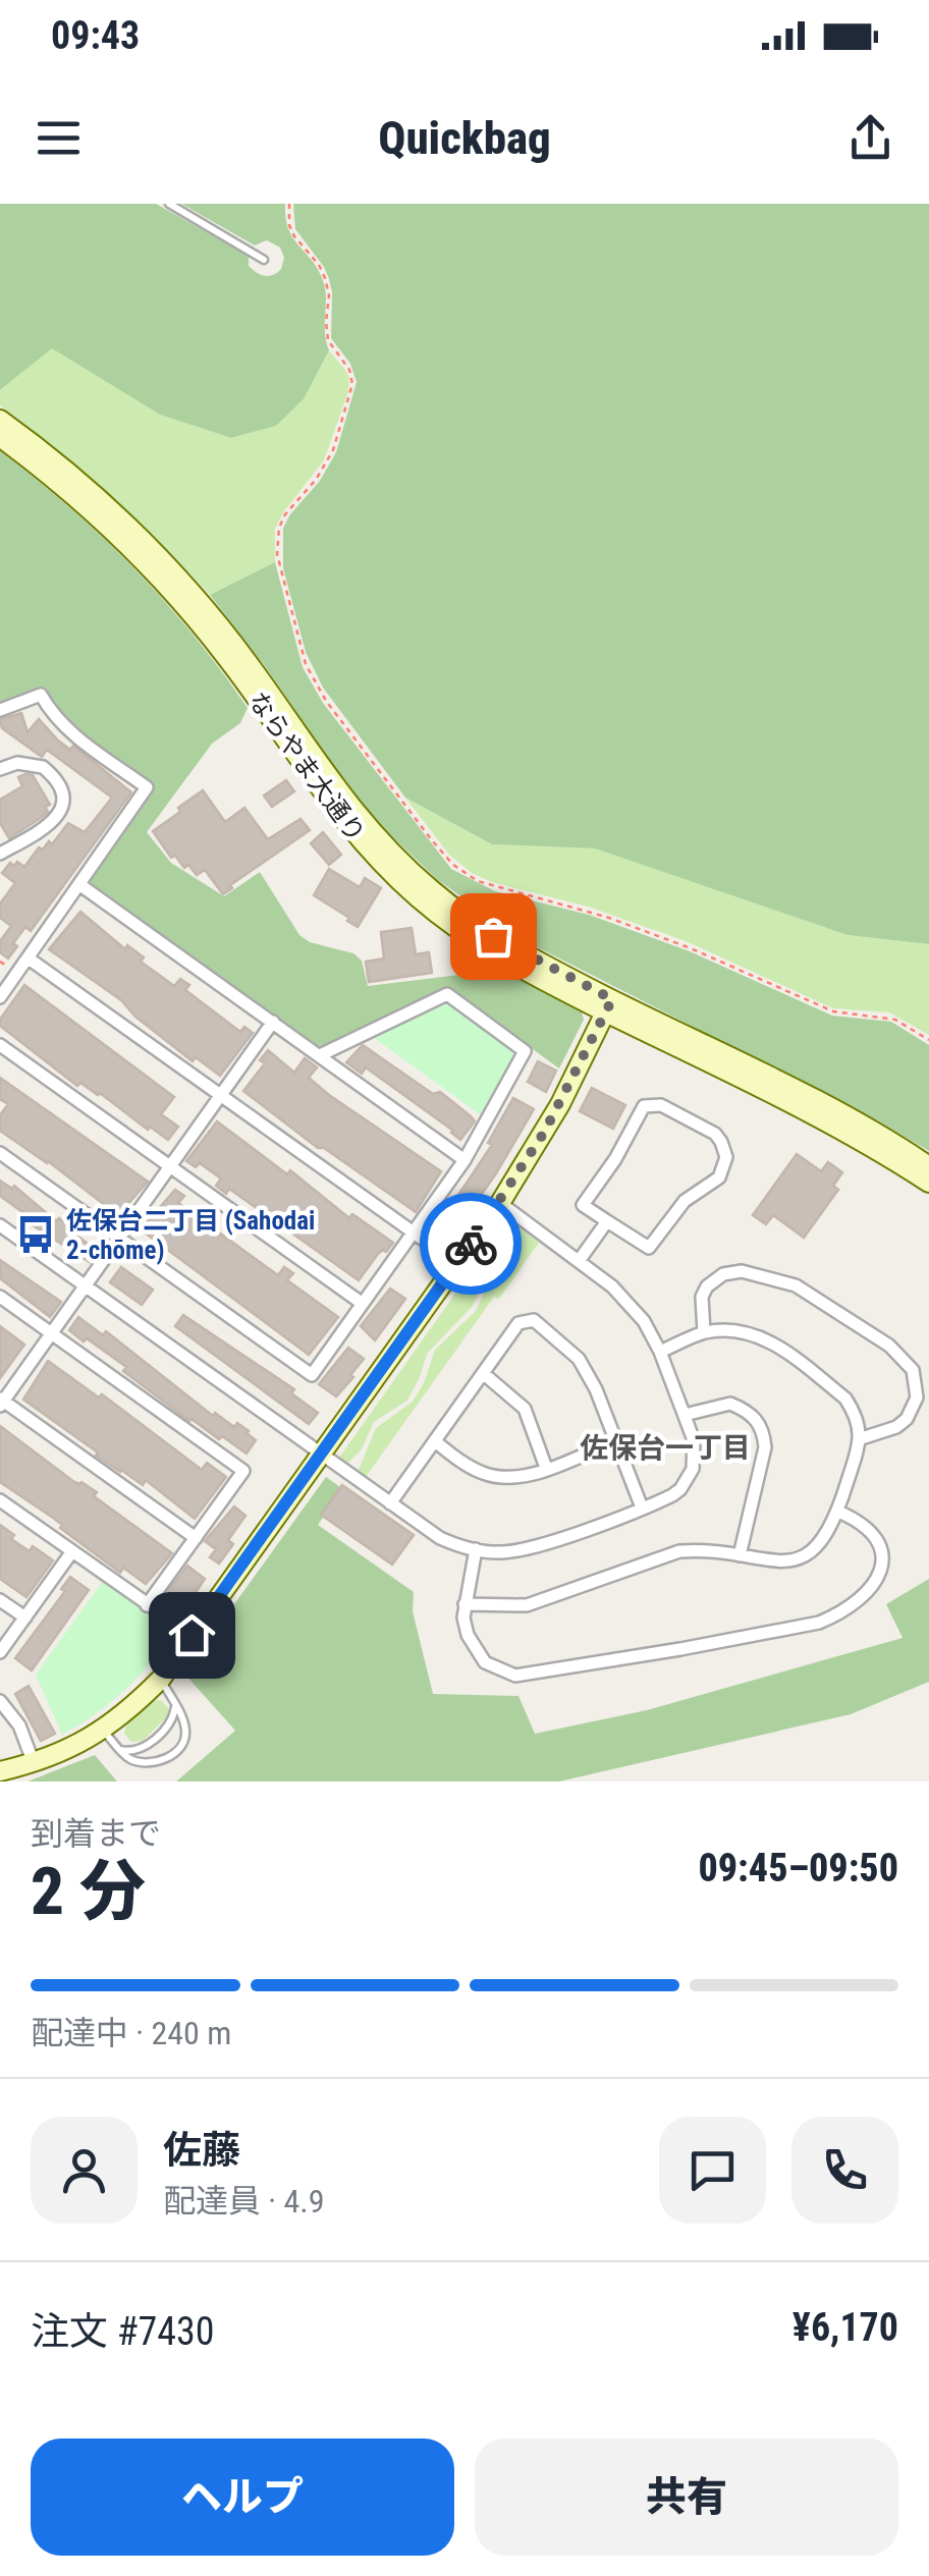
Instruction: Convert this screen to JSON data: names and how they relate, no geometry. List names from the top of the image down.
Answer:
{
  "streets": {
    "street": ["ならやま大通り"]
  },
  "districts": ["佐保台一丁目"],
  "places": {
    "bus stop": ["佐保台二丁目 (Sahodai 2-chōme)"]
  },
  "page": {
    "status": "09:43",
    "header": "Quickbag",
    "heading": ["2 分", "到着まで", "09:45–09:50"],
    "panel": [
      "佐藤",
      "配達員 · 4.9",
      "注文 #7430",
      "¥6,170"
    ],
    "bar": "配達中 · 240 m",
    "buttons": ["ヘルプ", "共有"]
  }
}
